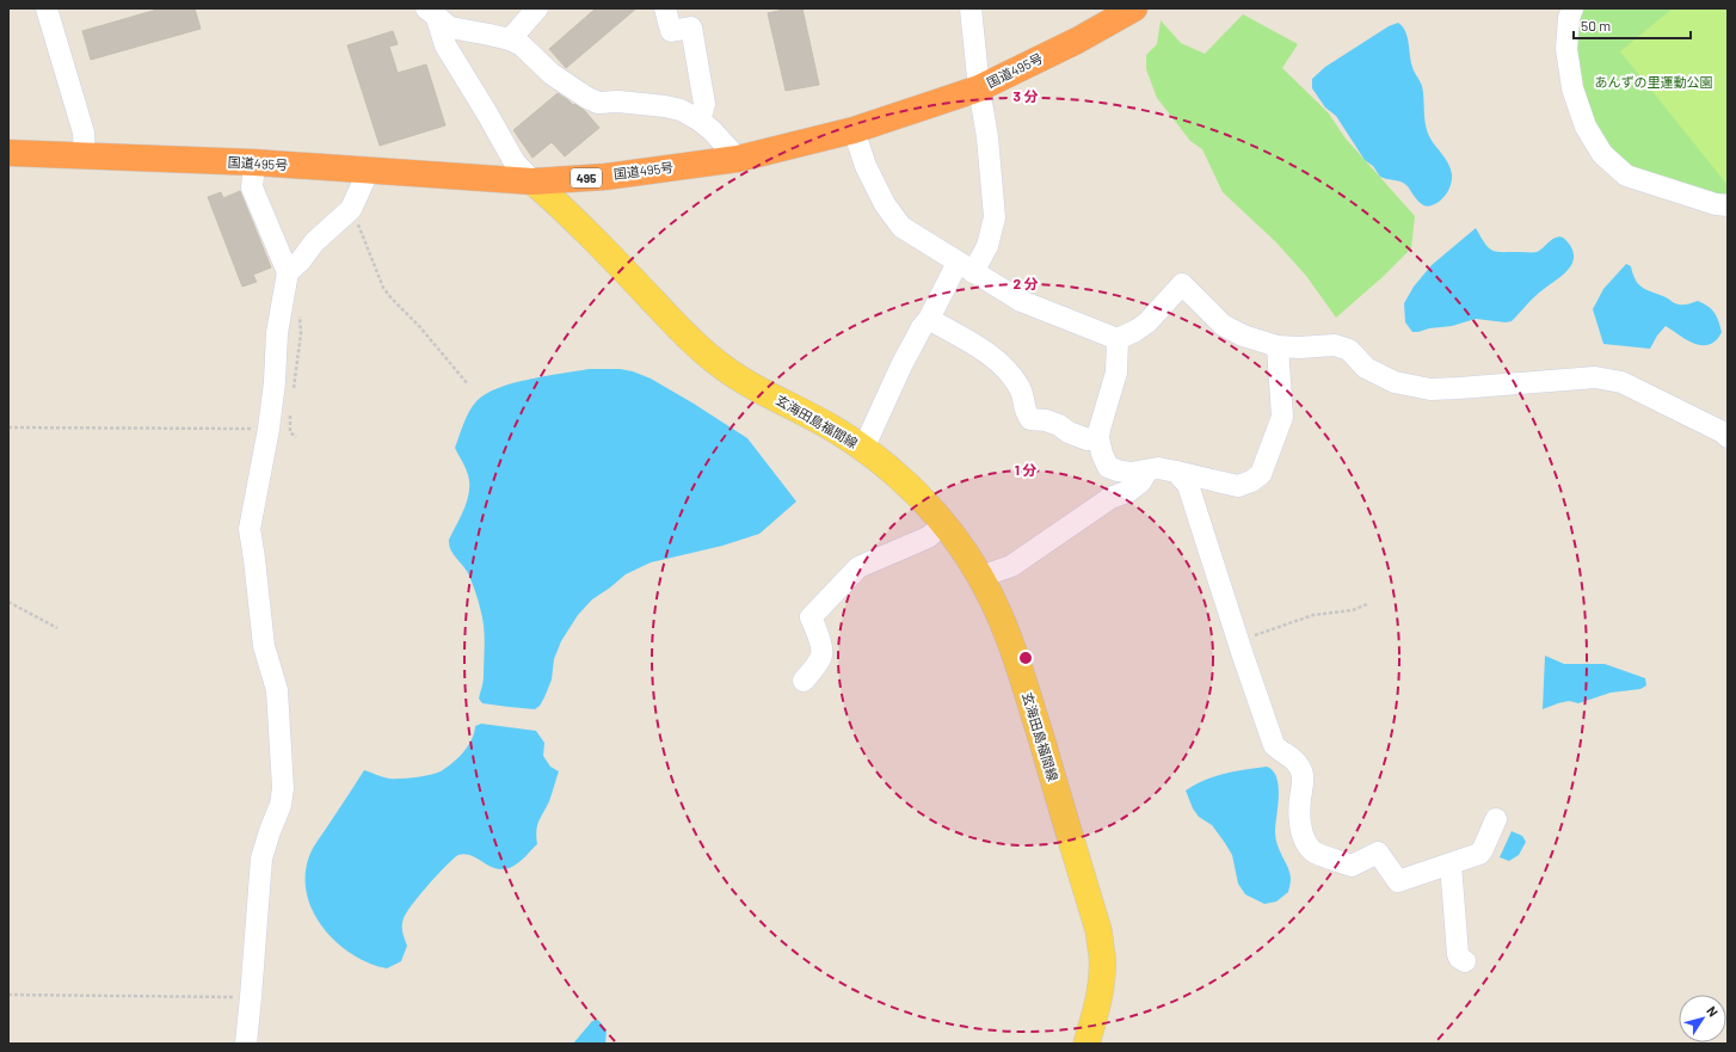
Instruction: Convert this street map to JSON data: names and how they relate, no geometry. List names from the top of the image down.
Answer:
{
  "streets": {
    "highway": ["国道495号", "495"],
    "main road": ["玄海田島福間線"]
  },
  "crossings": [
    ["国道495号", "玄海田島福間線"]
  ],
  "parks": ["あんずの里運動公園"],
  "scale_bar": "50 m",
  "north": "top right",
  "rings": ["3 分", "2 分", "1 分"]
}
